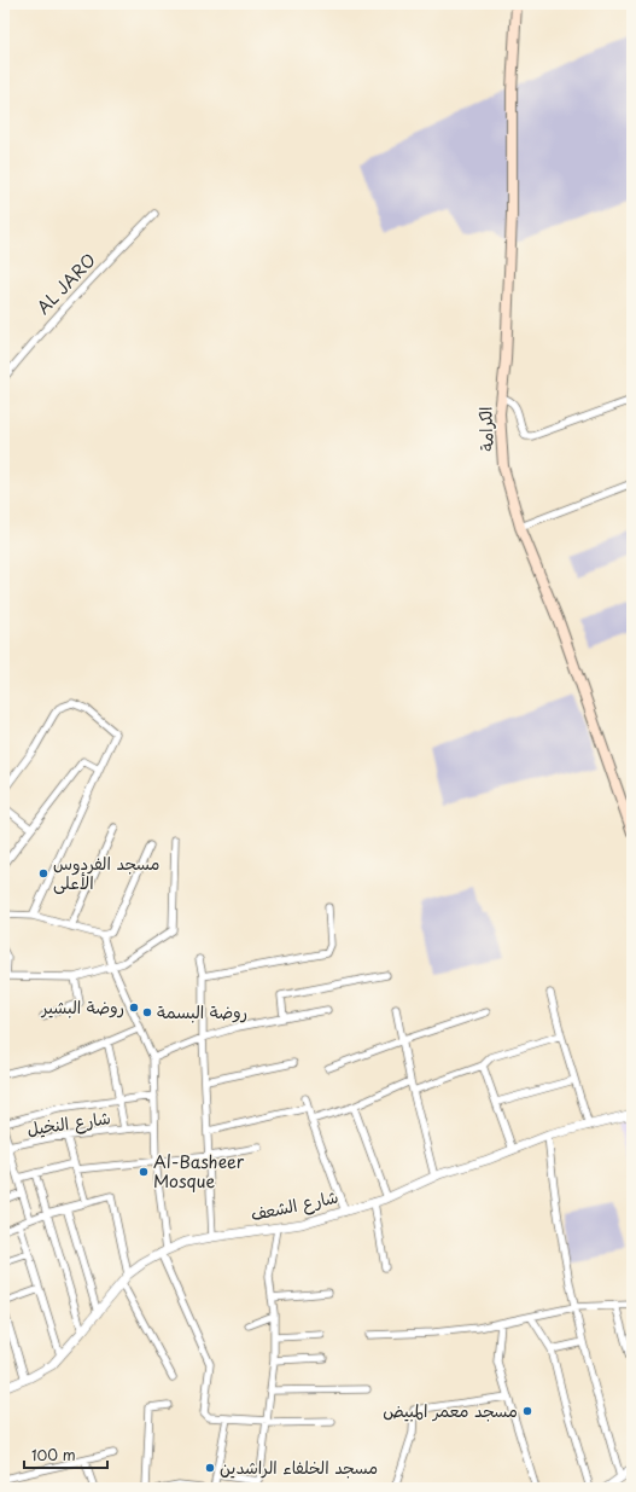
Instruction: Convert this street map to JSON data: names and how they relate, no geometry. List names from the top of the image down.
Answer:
{
  "streets": {
    "main road": ["الكرامة"],
    "street": ["AL JARO", "شارع النخيل", "شارع الشعف"]
  },
  "places": [
    "مسجد الفردوس الأعلى",
    "روضة البشير",
    "روضة البسمة",
    "Al-Basheer Mosque",
    "مسجد معمر المبيض",
    "مسجد الخلفاء الراشدين"
  ],
  "scale_bar": "100 m"
}
